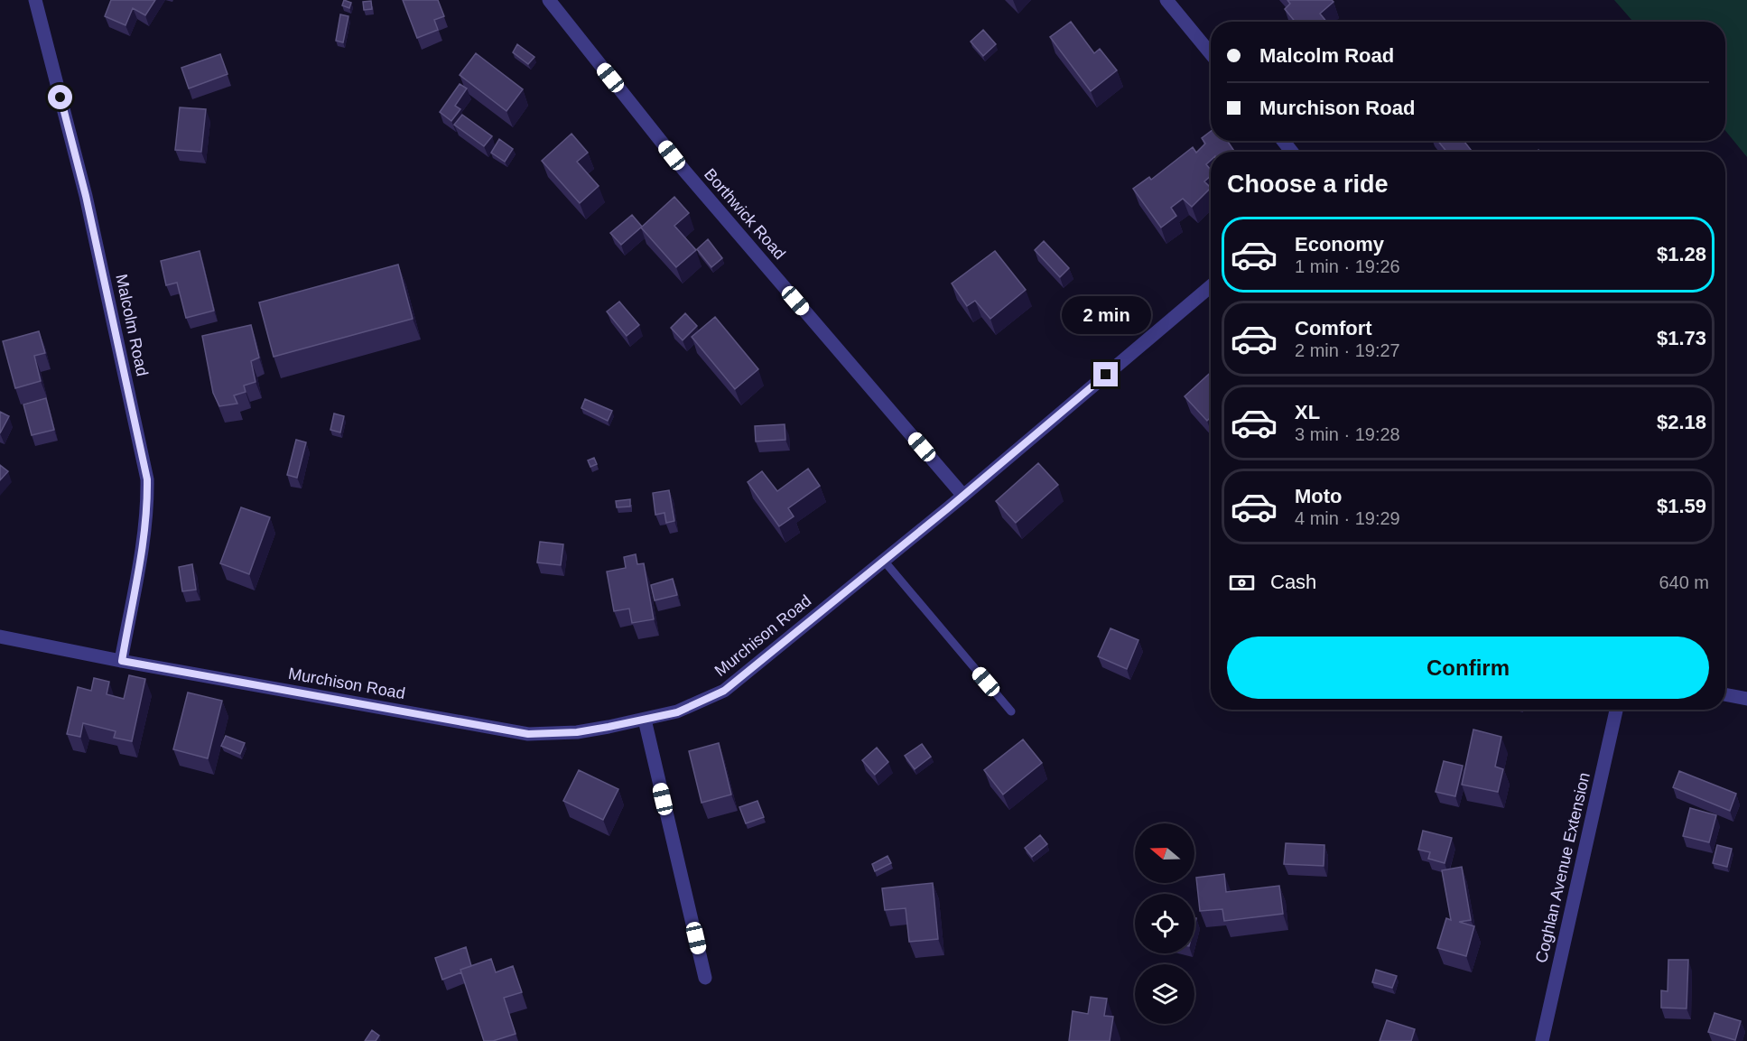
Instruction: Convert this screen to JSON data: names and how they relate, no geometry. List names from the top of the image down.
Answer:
{
  "streets": {
    "street": [
      "Borthwick Road",
      "Malcolm Road",
      "Murchison Road",
      "Coghlan Avenue Extension"
    ]
  },
  "crossings": [
    ["Borthwick Road", "Murchison Road"],
    ["Malcolm Road", "Murchison Road"]
  ],
  "north": "left",
  "page": {
    "banner": ["Malcolm Road", "Murchison Road"],
    "heading": "Choose a ride",
    "list": [
      {
        "name": "Economy",
        "note": "1 min · 19:26",
        "value": "$1.28"
      },
      {
        "name": "Comfort",
        "note": "2 min · 19:27",
        "value": "$1.73"
      },
      {
        "name": "XL",
        "note": "3 min · 19:28",
        "value": "$2.18"
      },
      {
        "name": "Moto",
        "note": "4 min · 19:29",
        "value": "$1.59"
      }
    ],
    "bubble": "2 min",
    "pay": ["Cash", "640 m"],
    "buttons": "Confirm"
  }
}
